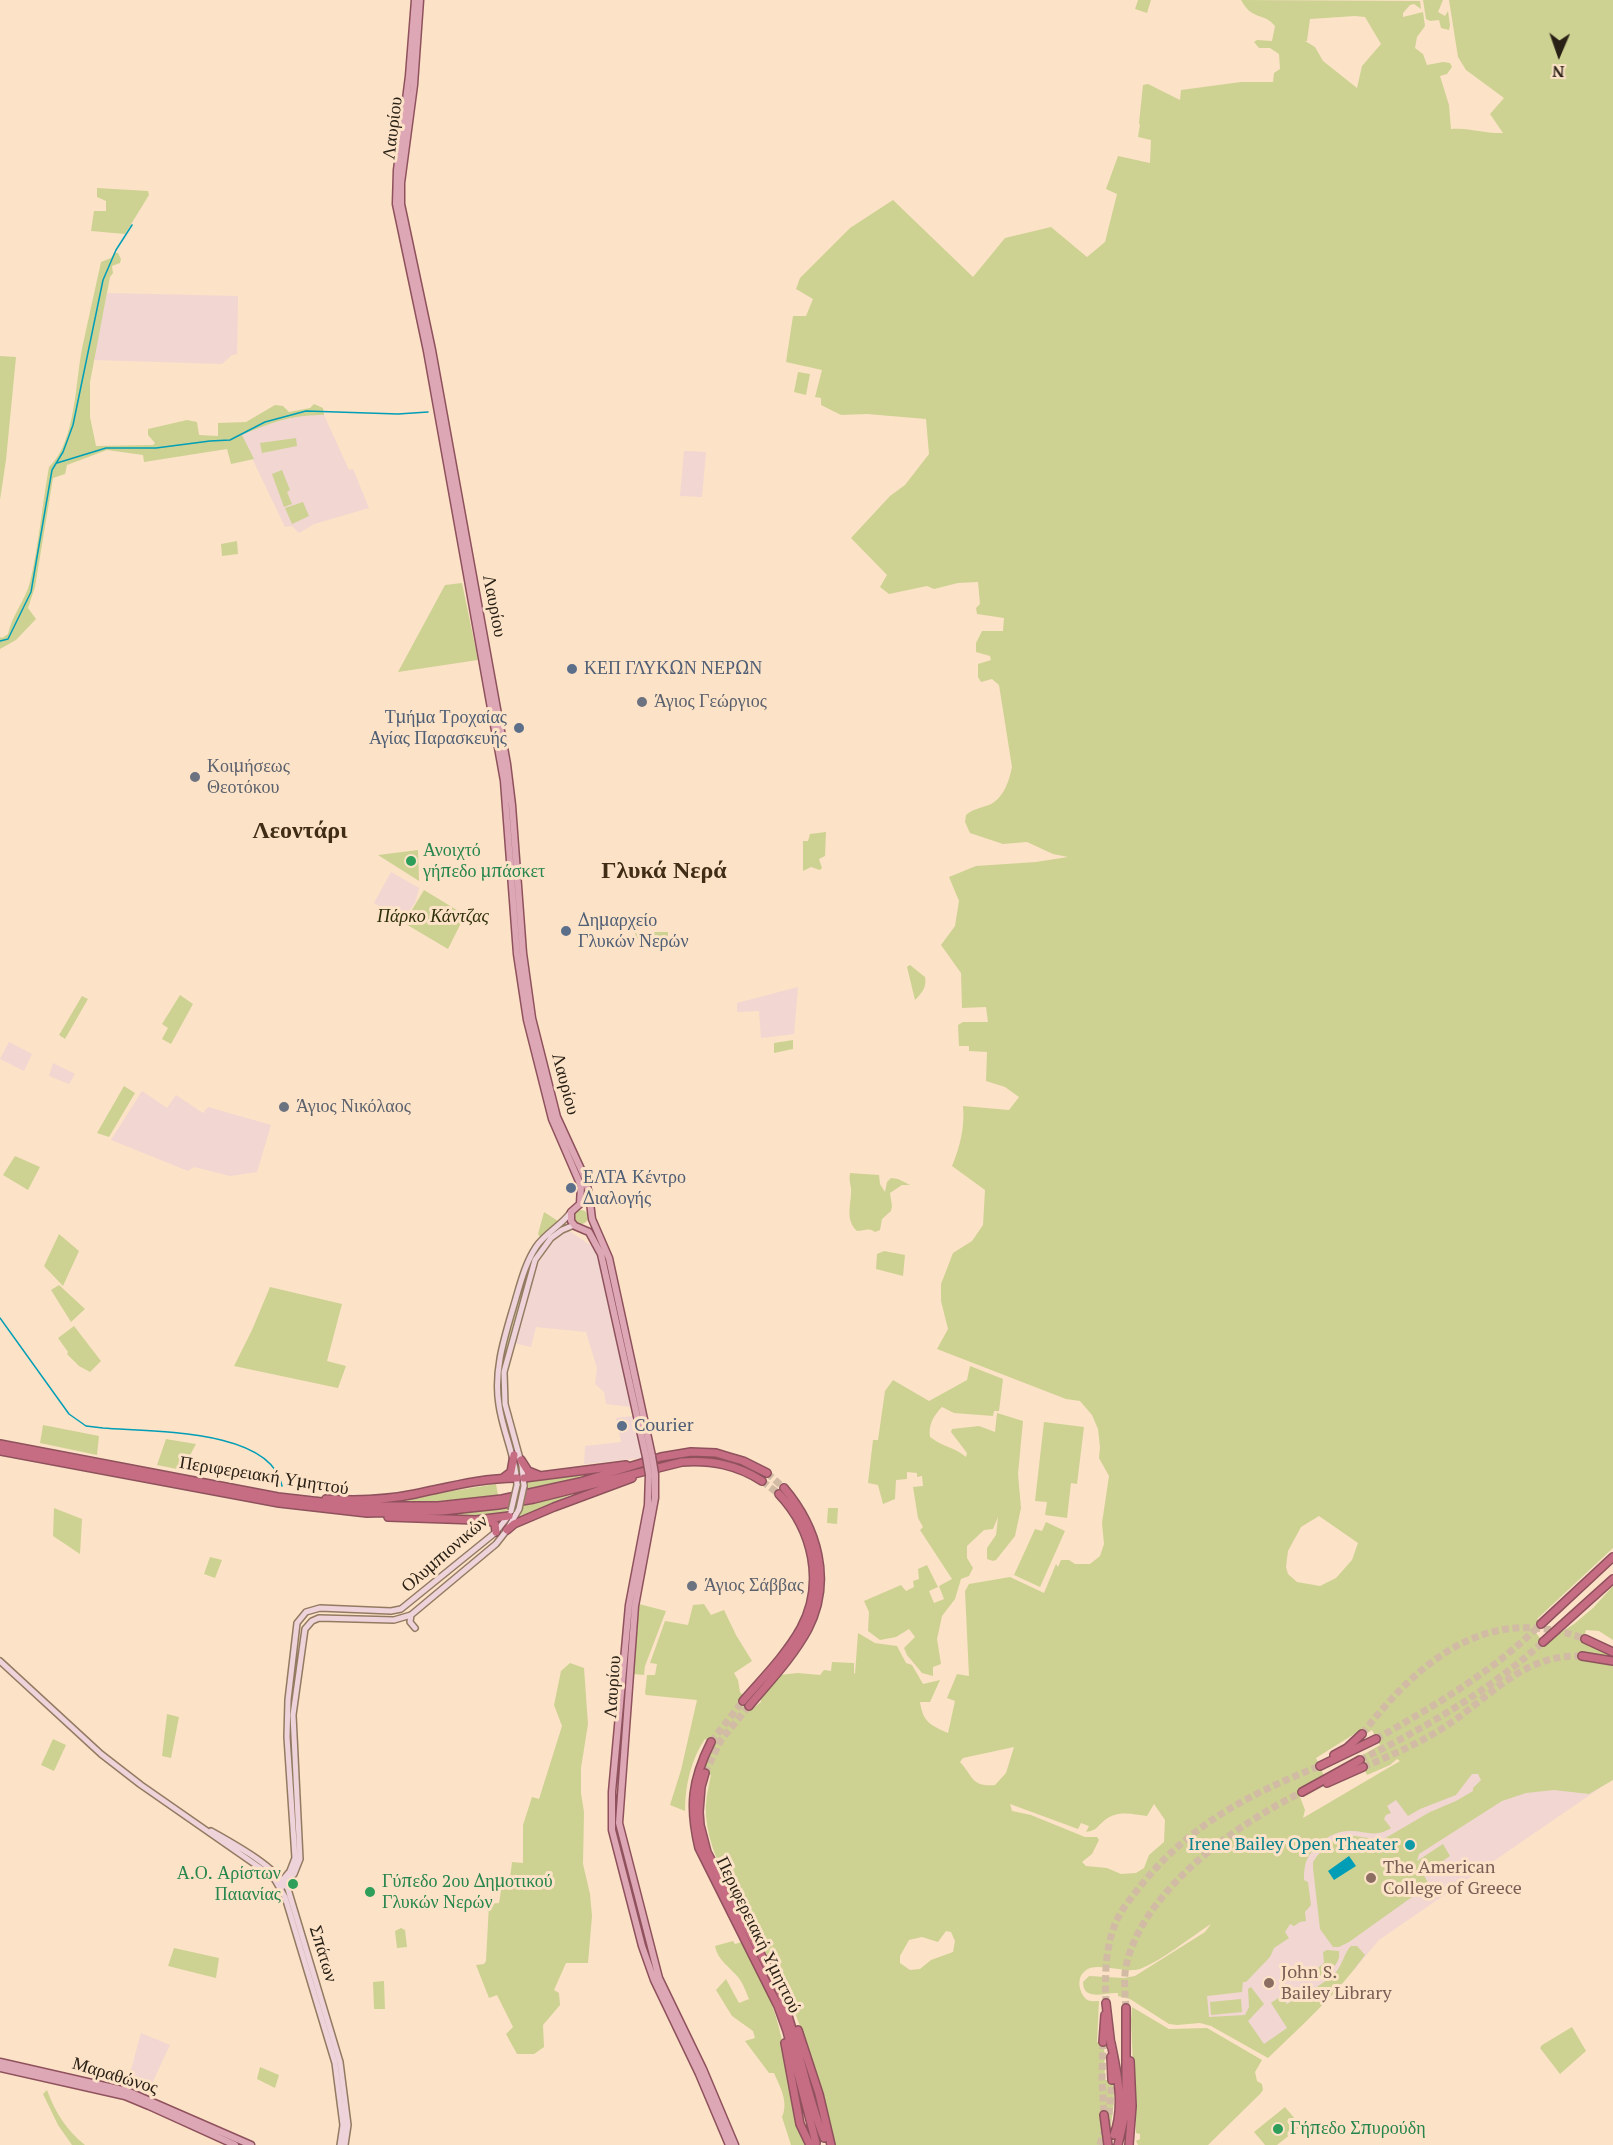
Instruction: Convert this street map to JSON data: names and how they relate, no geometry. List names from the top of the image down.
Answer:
{
  "streets": {
    "highway": ["Περιφερειακή Υμηττού"],
    "main road": [
      "Λαυρίου",
      "Ολυμπιονικών",
      "Σπάτων",
      "Μαραθώνος"
    ]
  },
  "crossings": [
    ["Λαυρίου", "Περιφερειακή Υμηττού"],
    ["Λαυρίου", "Ολυμπιονικών"],
    ["Ολυμπιονικών", "Σπάτων"]
  ],
  "districts": ["Λεοντάρι", "Γλυκά Νερά"],
  "parks": ["Πάρκο Κάντζας"],
  "places": [
    "ΚΕΠ ΓΛΥΚΩΝ ΝΕΡΩΝ",
    "Άγιος Γεώργιος",
    "Τμήμα Τροχαίας Αγίας Παρασκευής",
    "Κοιμήσεως Θεοτόκου",
    "Ανοιχτό γήπεδο μπάσκετ",
    "Δημαρχείο Γλυκών Νερών",
    "Άγιος Νικόλαος",
    "ΕΛΤΑ Κέντρο Διαλογής",
    "Courier",
    "Άγιος Σάββας",
    "Irene Bailey Open Theater",
    "The American College of Greece",
    "Α.Ο. Αρίστων Παιανίας",
    "Γύπεδο 2ου Δημοτικού Γλυκών Νερών",
    "John S. Bailey Library",
    "Γήπεδο Σπυρούδη"
  ],
  "north": "bottom"
}
